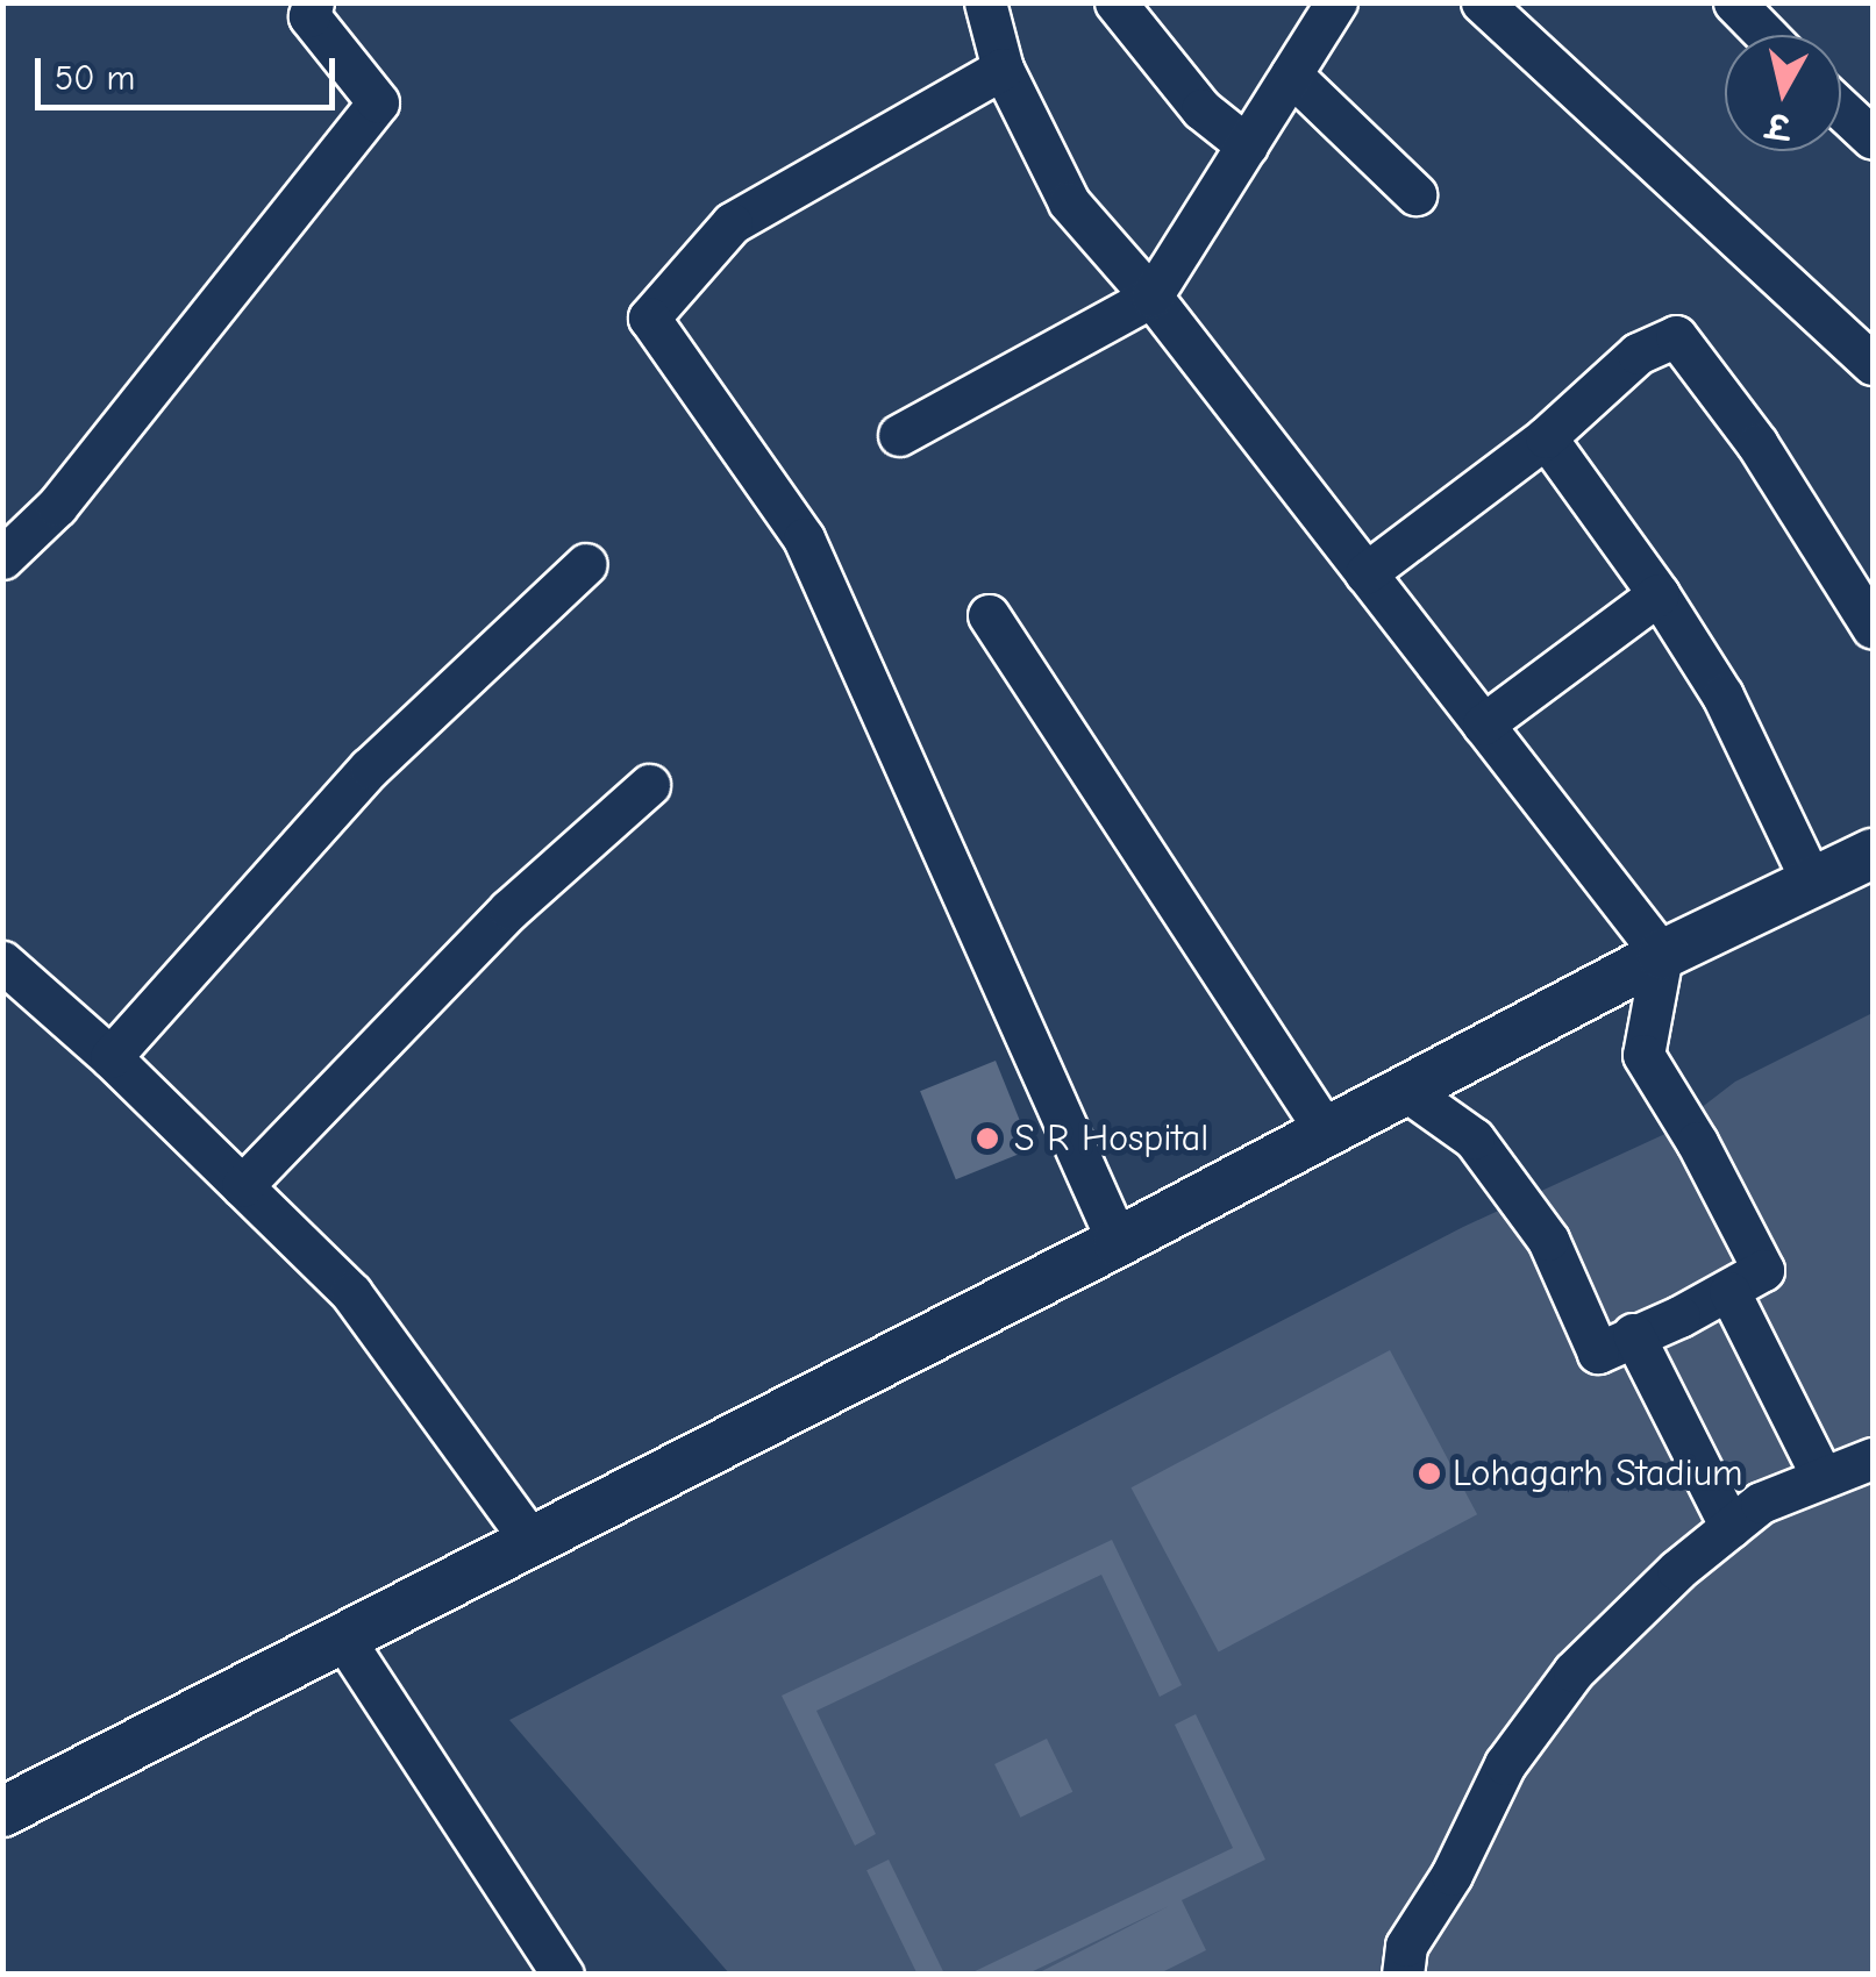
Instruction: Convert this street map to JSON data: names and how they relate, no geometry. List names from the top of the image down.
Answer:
{
  "places": ["S R Hospital", "Lohagarh Stadium"],
  "scale_bar": "50 m",
  "north": "bottom"
}
